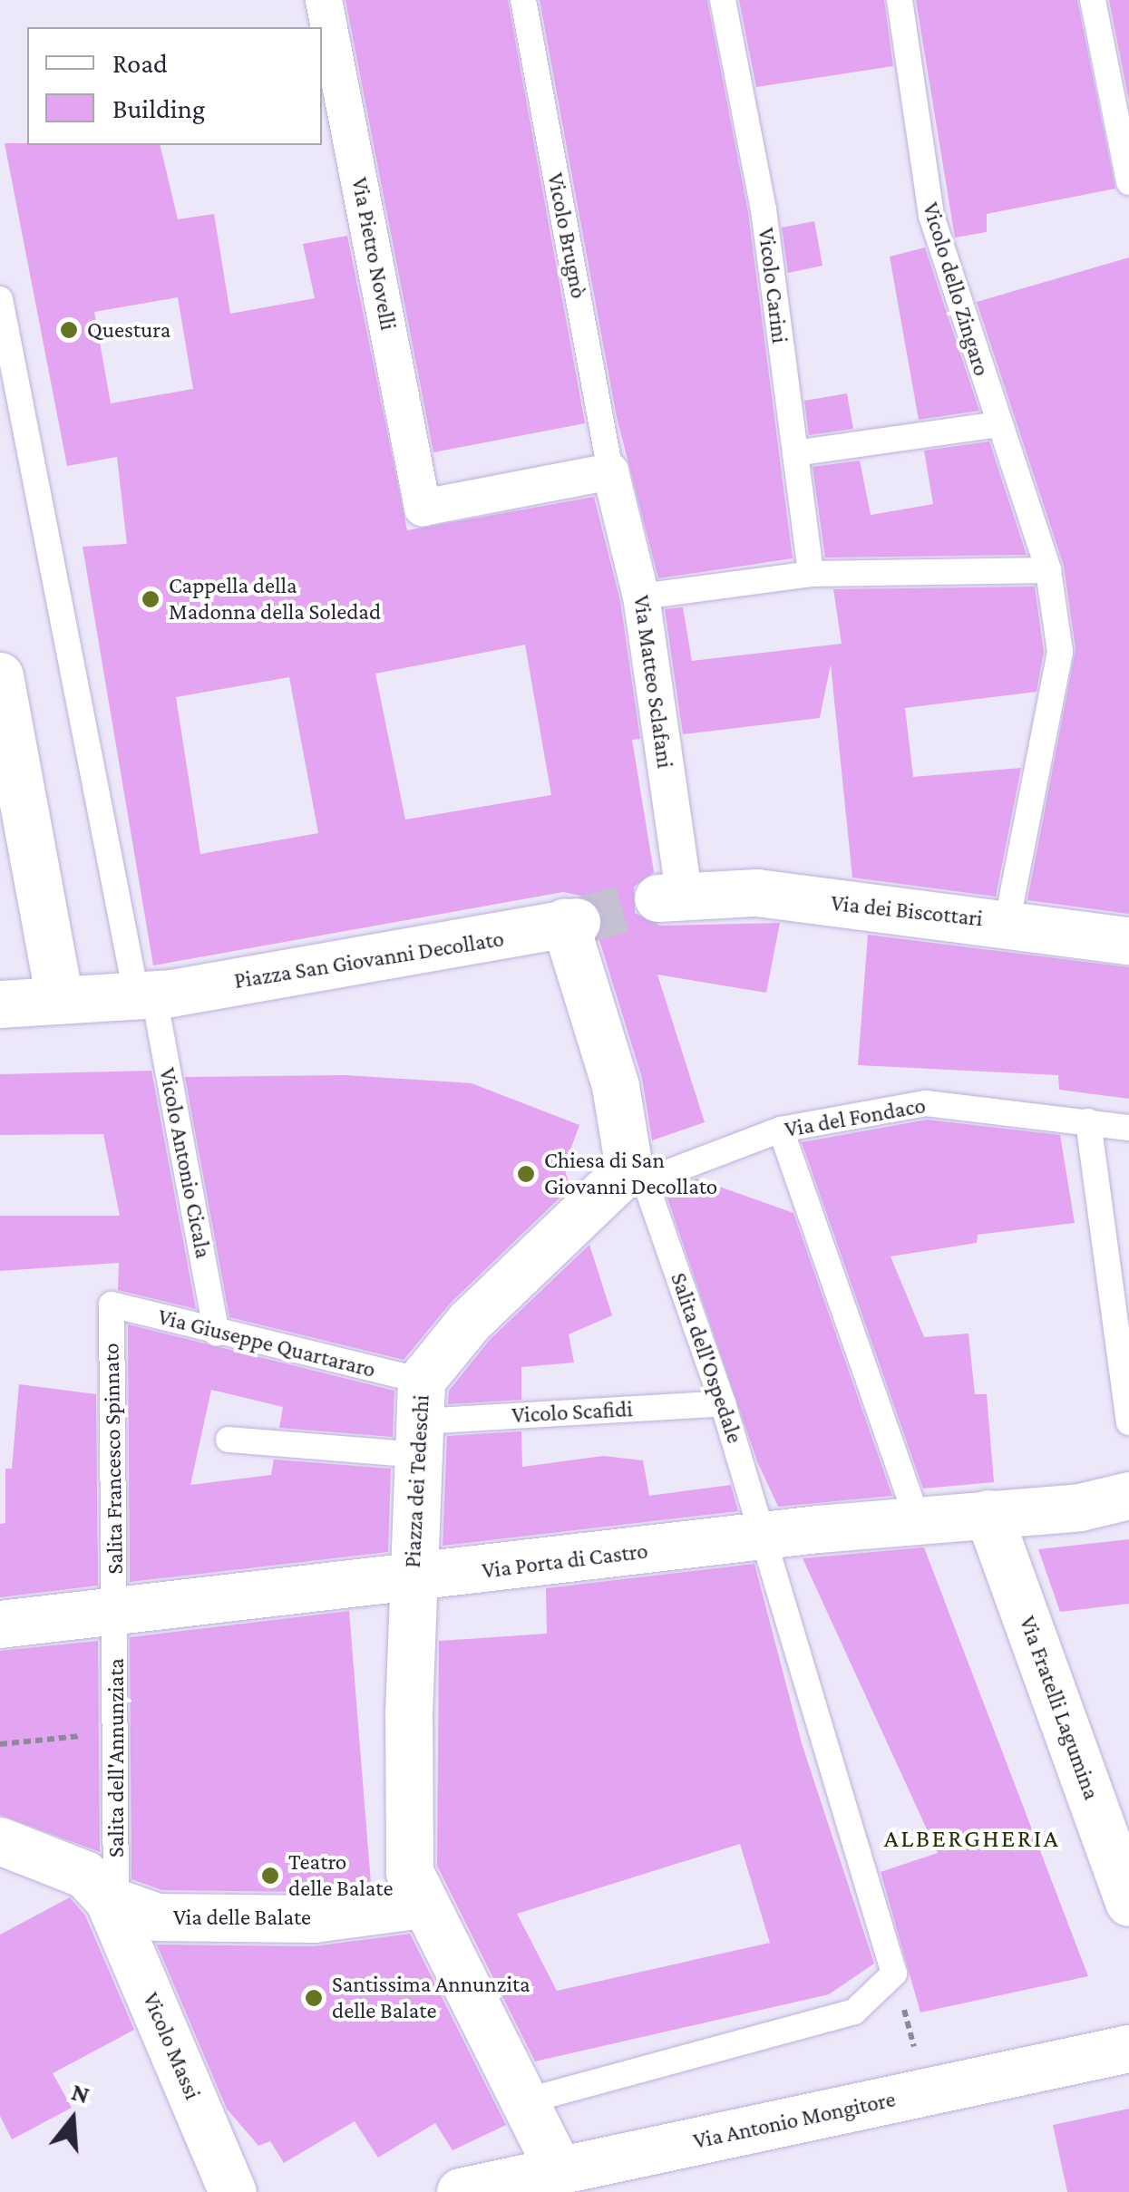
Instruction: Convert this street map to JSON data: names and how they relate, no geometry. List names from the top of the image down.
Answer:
{
  "streets": {
    "street": [
      "Via Pietro Novelli",
      "Via Matteo Sclafani",
      "Via dei Biscottari",
      "Piazza San Giovanni Decollato",
      "Piazza dei Tedeschi",
      "Via Porta di Castro",
      "Via Fratelli Lagumina",
      "Via delle Balate",
      "Vicolo Massi",
      "Via Antonio Mongitore"
    ],
    "lane": [
      "Vicolo Brugnò",
      "Vicolo Carini",
      "Vicolo dello Zingaro",
      "Via del Fondaco",
      "Vicolo Antonio Cicala",
      "Via Giuseppe Quartararo",
      "Salita dell'Ospedale",
      "Vicolo Scafidi",
      "Salita Francesco Spinnato",
      "Salita dell'Annunziata"
    ]
  },
  "crossings": [
    ["Vicolo Brugnò", "Via Pietro Novelli"],
    ["Vicolo Brugnò", "Via Matteo Sclafani"],
    ["Via Pietro Novelli", "Via Matteo Sclafani"],
    ["Vicolo dello Zingaro", "Via dei Biscottari"],
    ["Via Matteo Sclafani", "Via dei Biscottari"],
    ["Piazza San Giovanni Decollato", "Via del Fondaco"],
    ["Piazza San Giovanni Decollato", "Vicolo Antonio Cicala"],
    ["Piazza San Giovanni Decollato", "Salita dell'Ospedale"],
    ["Piazza San Giovanni Decollato", "Piazza dei Tedeschi"],
    ["Via del Fondaco", "Salita dell'Ospedale"],
    ["Via del Fondaco", "Piazza dei Tedeschi"],
    ["Vicolo Antonio Cicala", "Via Giuseppe Quartararo"],
    ["Via Giuseppe Quartararo", "Vicolo Scafidi"],
    ["Via Giuseppe Quartararo", "Salita Francesco Spinnato"],
    ["Via Giuseppe Quartararo", "Piazza dei Tedeschi"],
    ["Salita dell'Ospedale", "Vicolo Scafidi"],
    ["Salita dell'Ospedale", "Piazza dei Tedeschi"],
    ["Salita dell'Ospedale", "Via Porta di Castro"],
    ["Vicolo Scafidi", "Piazza dei Tedeschi"],
    ["Salita Francesco Spinnato", "Via Porta di Castro"],
    ["Salita Francesco Spinnato", "Salita dell'Annunziata"],
    ["Piazza dei Tedeschi", "Via Porta di Castro"],
    ["Piazza dei Tedeschi", "Via delle Balate"],
    ["Via Porta di Castro", "Via Fratelli Lagumina"],
    ["Via Porta di Castro", "Salita dell'Annunziata"],
    ["Salita dell'Annunziata", "Via delle Balate"],
    ["Salita dell'Annunziata", "Vicolo Massi"],
    ["Via delle Balate", "Vicolo Massi"]
  ],
  "districts": ["ALBERGHERIA"],
  "places": [
    "Questura",
    "Cappella della Madonna della Soledad",
    "Chiesa di San Giovanni Decollato",
    "Teatro delle Balate",
    "Santissima Annunzita delle Balate"
  ],
  "legend": ["Road", "Building"],
  "north": "top"
}
